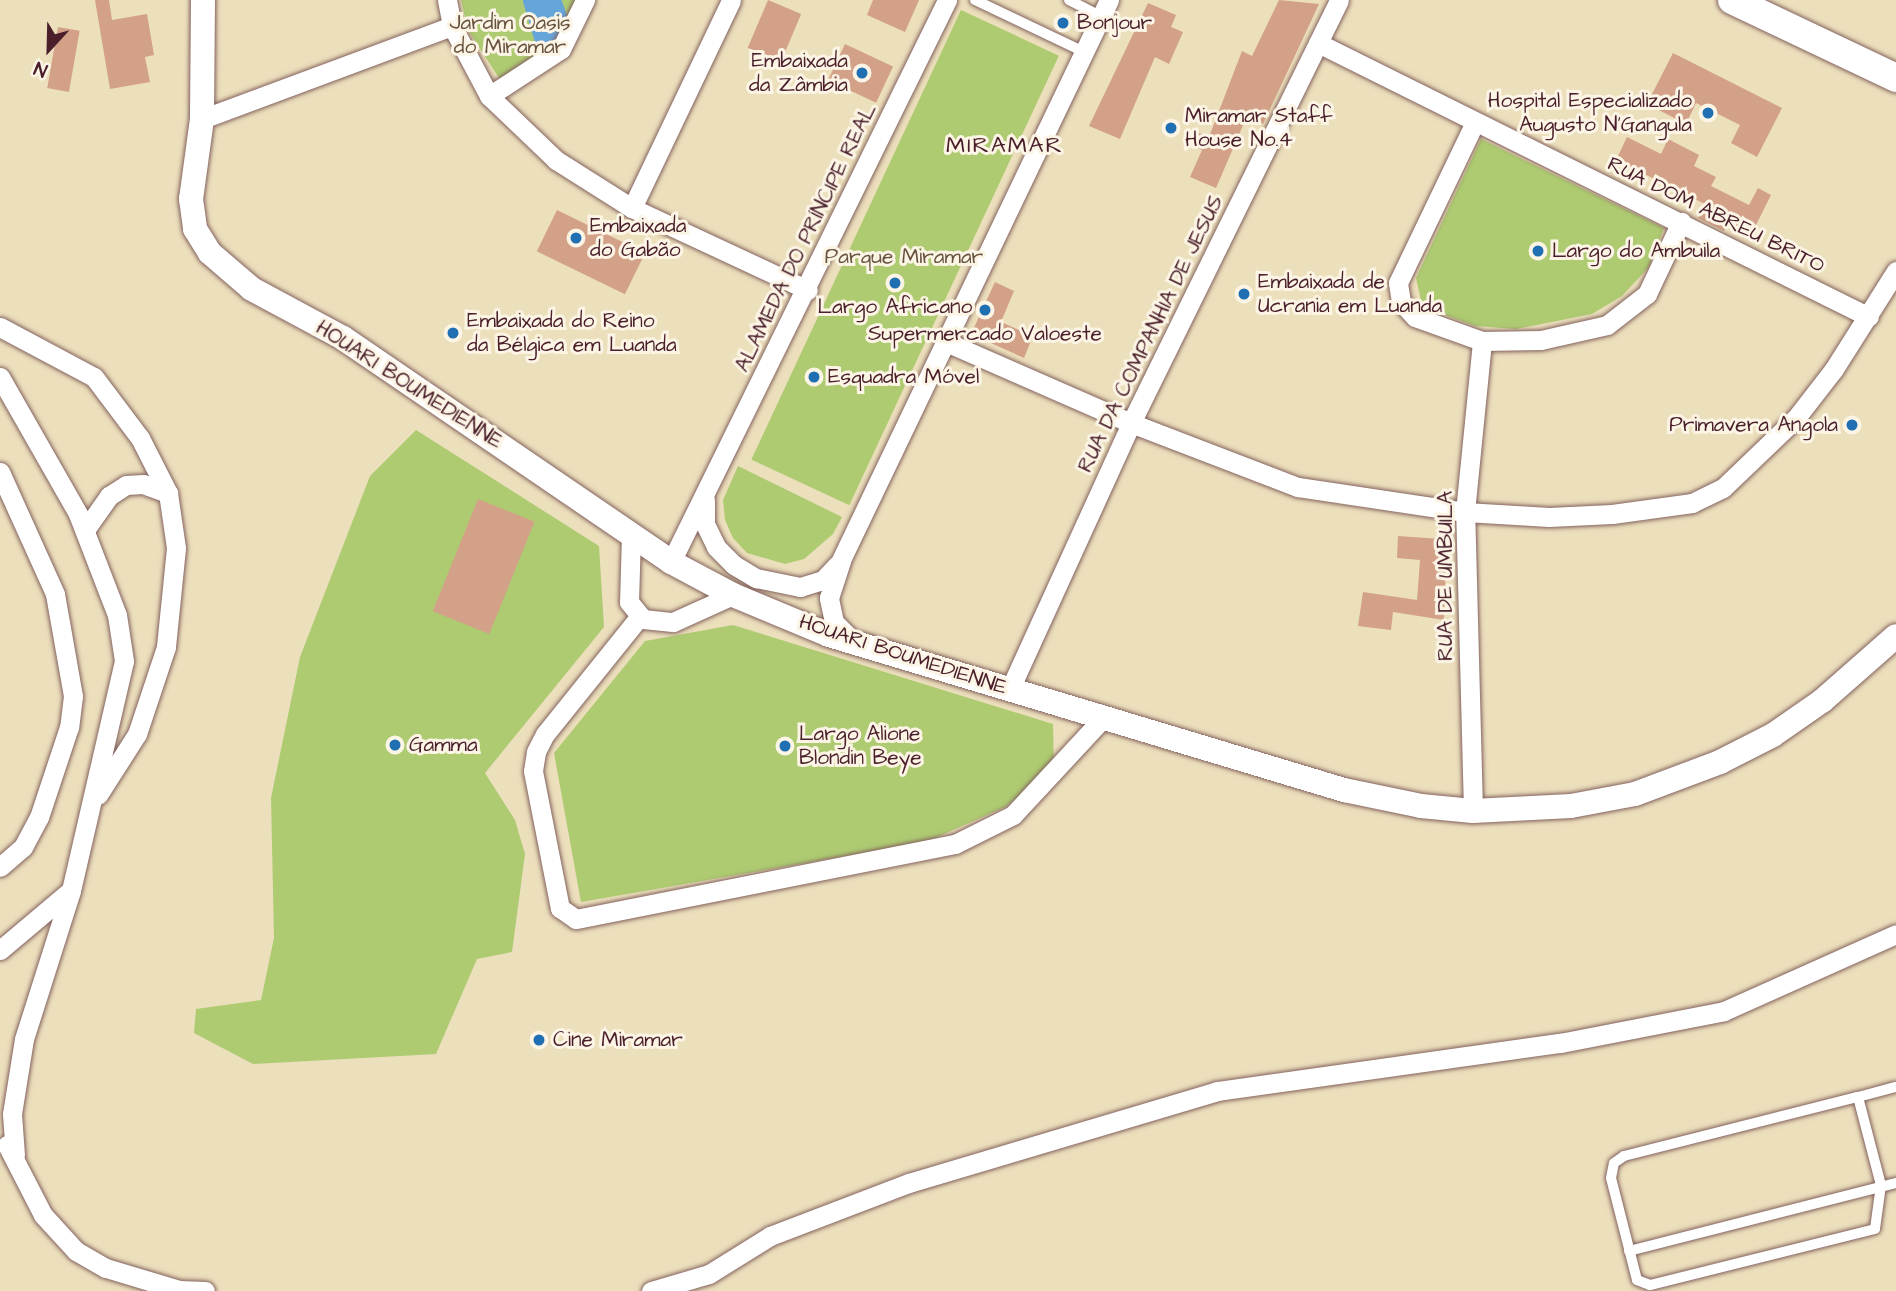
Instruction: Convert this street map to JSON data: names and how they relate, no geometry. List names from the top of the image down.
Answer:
{
  "streets": {
    "street": [
      "RUA DOM ABREU BRITO",
      "ALAMEDA DO PRÍNCIPE REAL",
      "RUA DA COMPANHIA DE JESUS",
      "HOUARI BOUMEDIENNE",
      "RUA DE UMBUILA"
    ]
  },
  "crossings": [
    ["RUA DOM ABREU BRITO", "RUA DA COMPANHIA DE JESUS"],
    ["ALAMEDA DO PRÍNCIPE REAL", "HOUARI BOUMEDIENNE"],
    ["RUA DA COMPANHIA DE JESUS", "HOUARI BOUMEDIENNE"],
    ["HOUARI BOUMEDIENNE", "RUA DE UMBUILA"]
  ],
  "districts": ["MIRAMAR"],
  "parks": ["Jardim Oasis do Miramar", "Parque Miramar"],
  "places": [
    "Bonjour",
    "Embaixada da Zâmbia",
    "Hospital Especializado Augusto N’Gangula",
    "Miramar Staff House No.4",
    "Embaixada do Gabão",
    "Largo do Ambuila",
    "Largo Africano",
    "Embaixada de Ucrania em Luanda",
    "Supermercado Valoeste",
    "Embaixada do Reino da Bélgica em Luanda",
    "Esquadra Móvel",
    "Primavera Angola",
    "Gamma",
    "Largo Alione Blondin Beye",
    "Cine Miramar"
  ],
  "north": "bottom"
}
